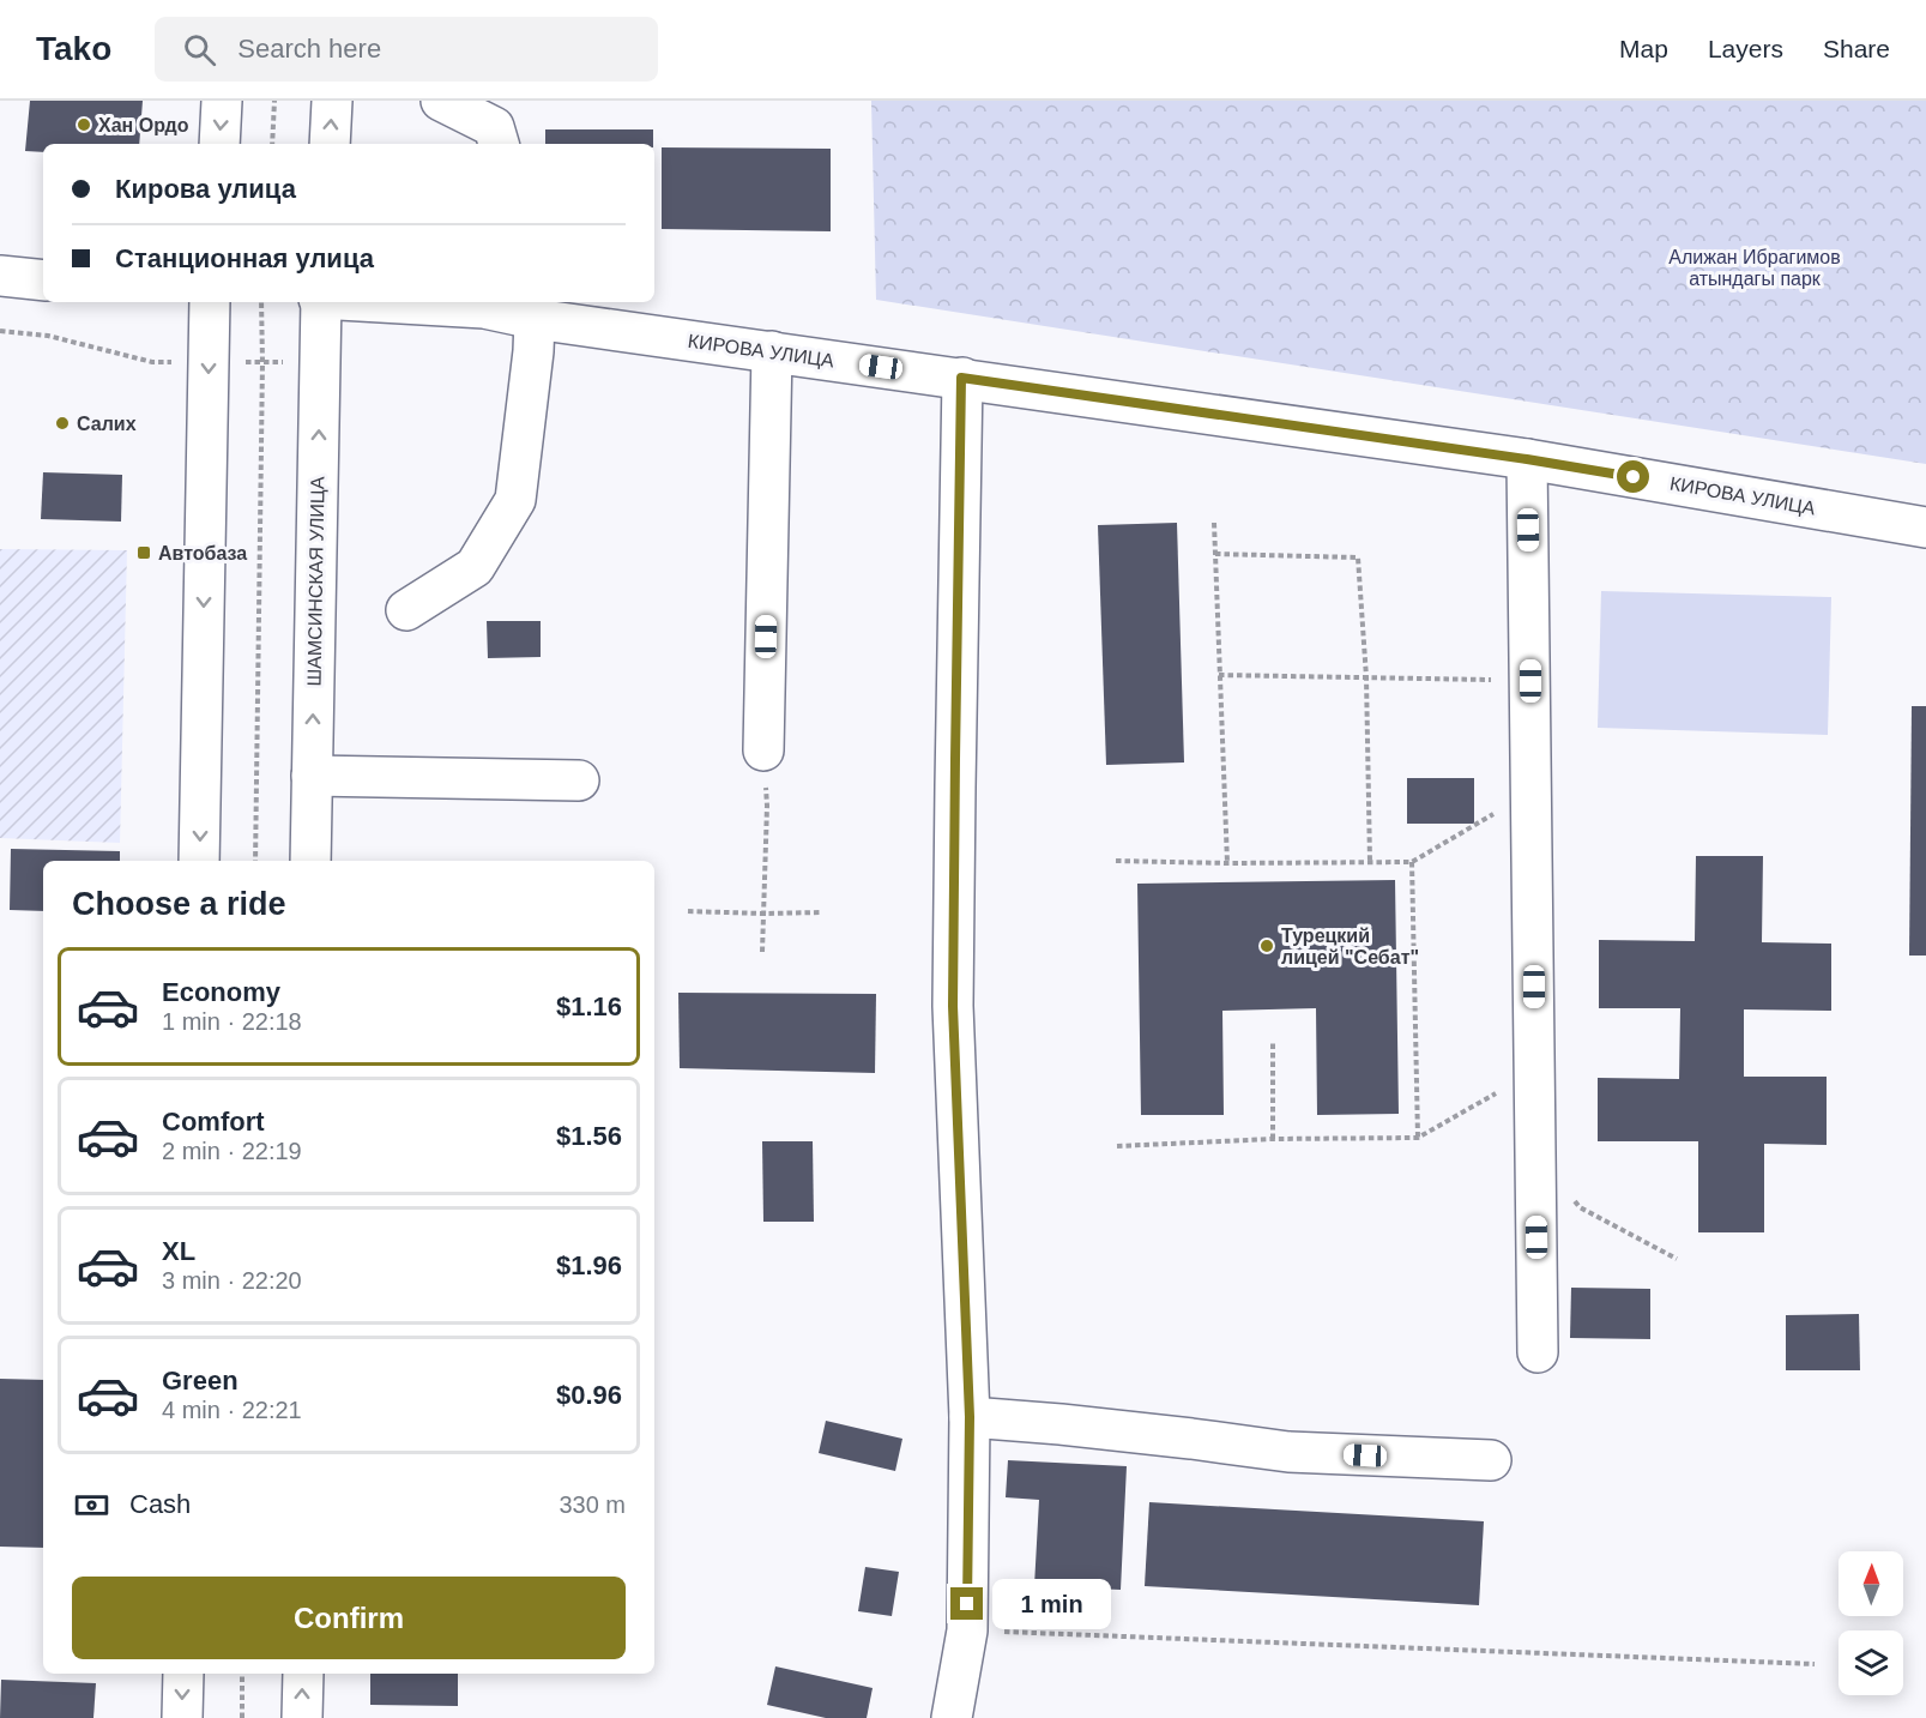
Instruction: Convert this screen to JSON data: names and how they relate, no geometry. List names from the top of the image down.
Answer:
{
  "streets": {
    "street": ["КИРОВА УЛИЦА", "ШАМСИНСКАЯ УЛИЦА"]
  },
  "parks": ["Алижан Ибрагимов атындагы парк"],
  "places": {
    "other": ["Хан Ордо", "Салих", "Турецкий лицей \"Себат\""],
    "transit": ["Автобаза"]
  },
  "north": "top",
  "page": {
    "header": "Tako",
    "search": "Search here",
    "nav": ["Map", "Layers", "Share"],
    "banner": ["Кирова улица", "Станционная улица"],
    "heading": "Choose a ride",
    "list": [
      {
        "name": "Economy",
        "note": "1 min · 22:18",
        "value": "$1.16"
      },
      {
        "name": "Comfort",
        "note": "2 min · 22:19",
        "value": "$1.56"
      },
      {
        "name": "XL",
        "note": "3 min · 22:20",
        "value": "$1.96"
      },
      {
        "name": "Green",
        "note": "4 min · 22:21",
        "value": "$0.96"
      }
    ],
    "pay": ["Cash", "330 m"],
    "buttons": "Confirm",
    "bubble": "1 min"
  }
}
